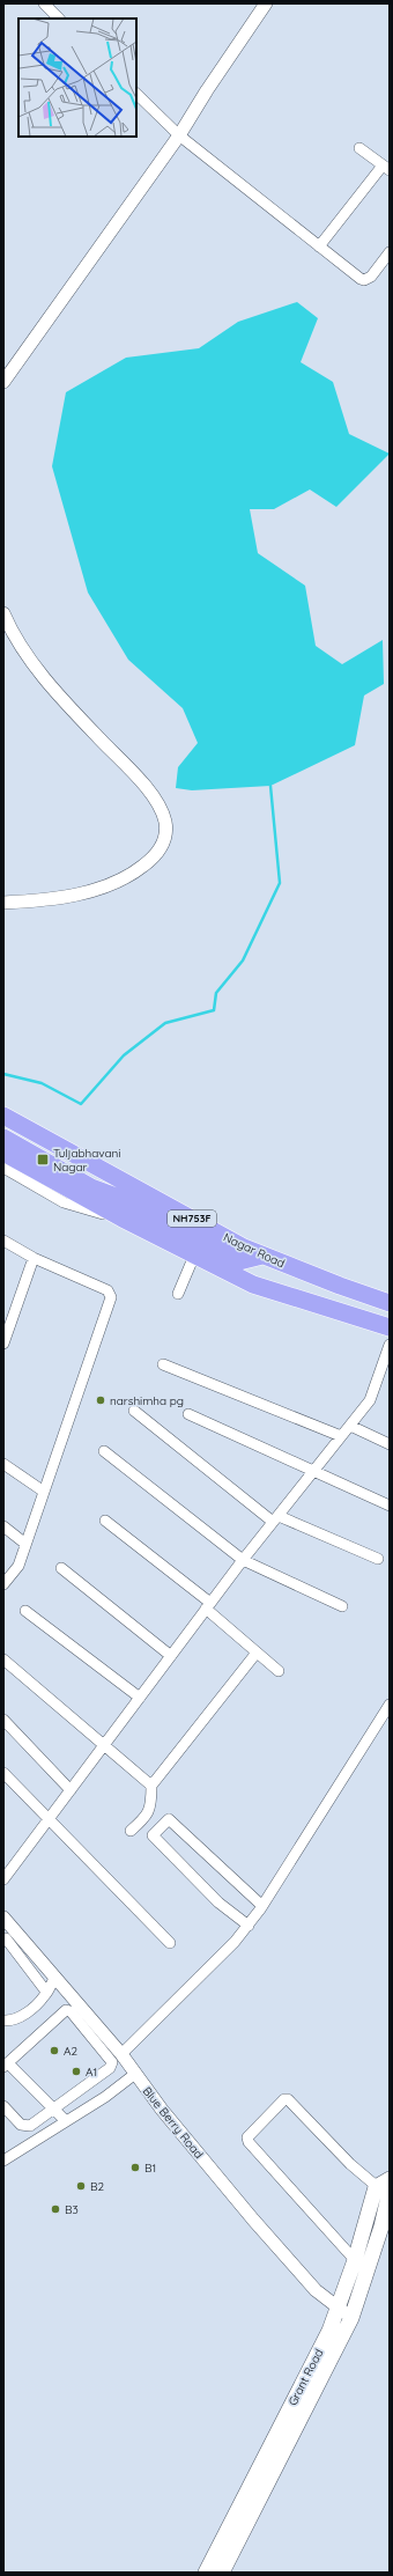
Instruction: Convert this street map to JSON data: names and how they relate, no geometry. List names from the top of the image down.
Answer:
{
  "streets": {
    "highway": ["NH753F", "Nagar Road"],
    "main road": ["Grant Road"],
    "street": ["Blue Berry Road"]
  },
  "crossings": [
    ["Blue Berry Road", "Grant Road"]
  ],
  "places": {
    "transit": ["Tuljabhavani Nagar"],
    "other": [
      "narshimha pg",
      "A2",
      "A1",
      "B1",
      "B2",
      "B3"
    ]
  }
}
